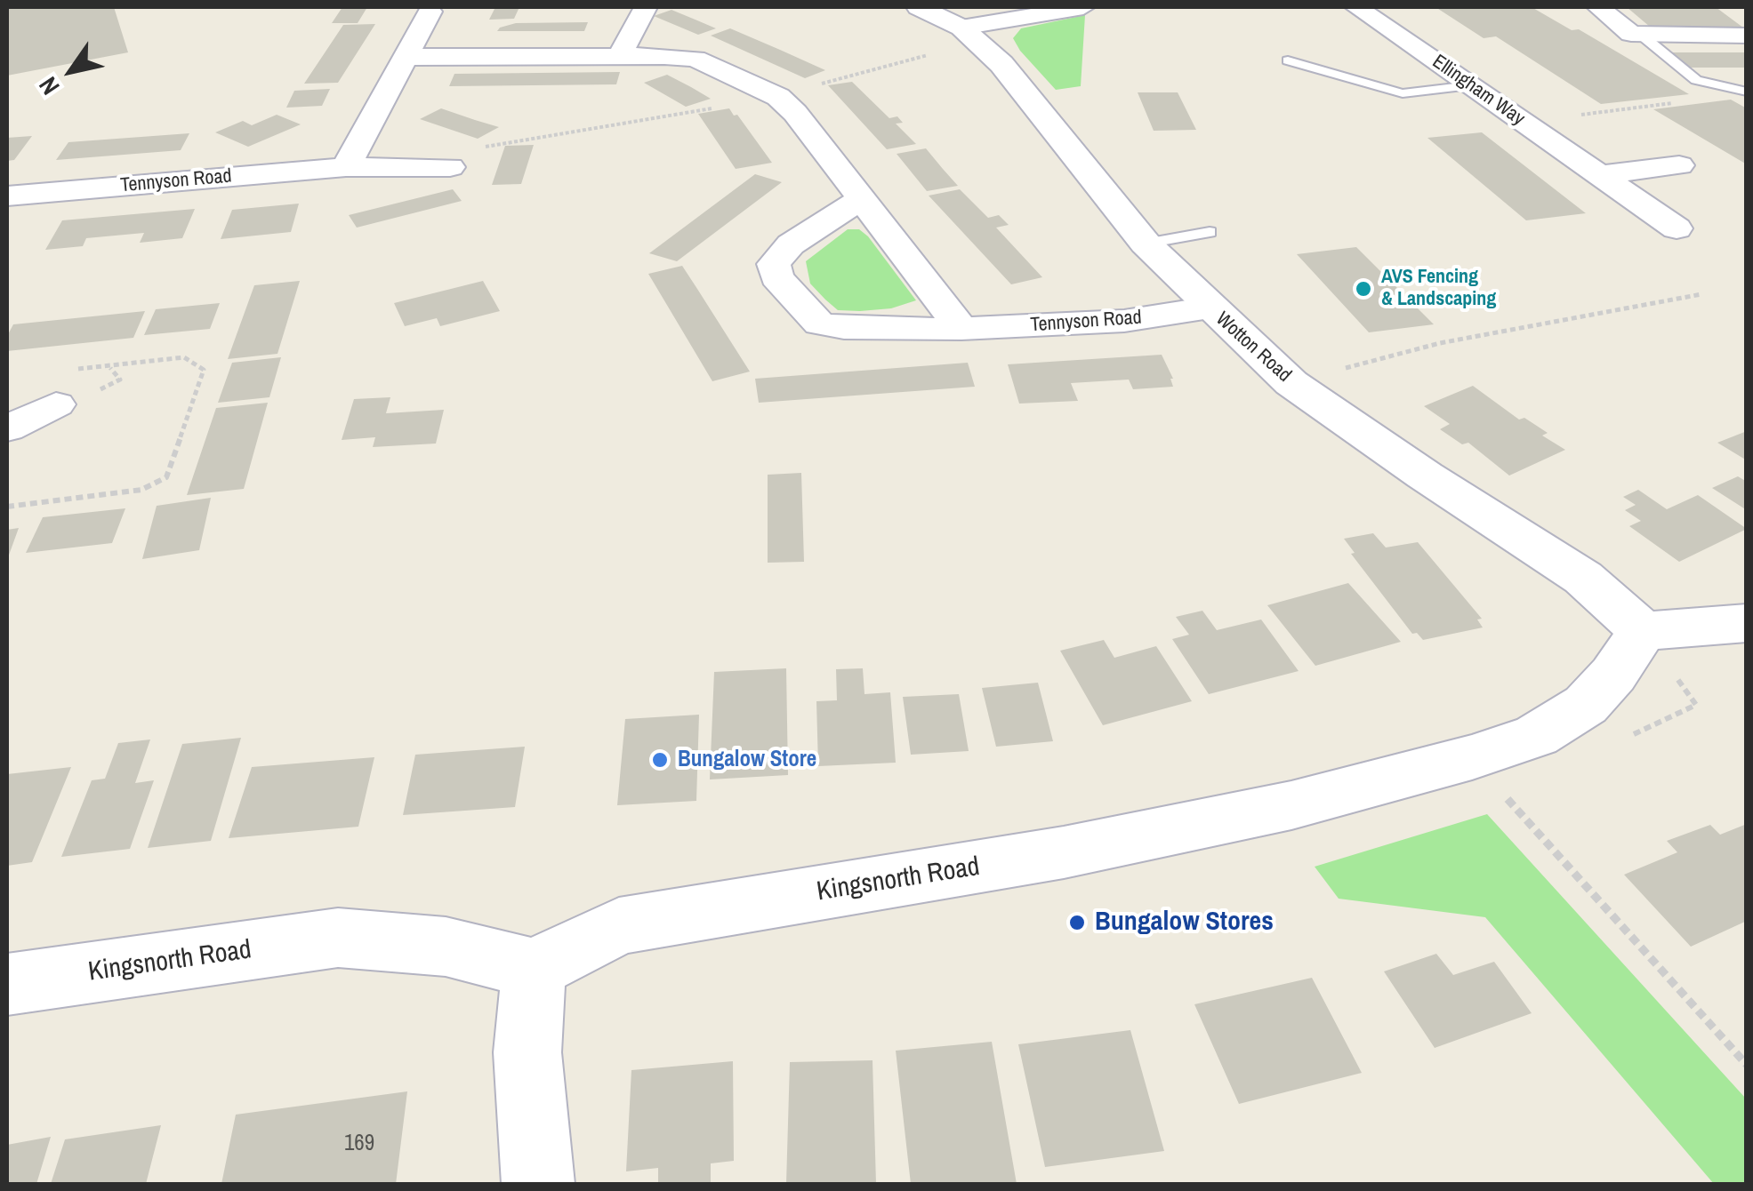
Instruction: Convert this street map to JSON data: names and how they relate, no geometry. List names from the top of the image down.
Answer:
{
  "streets": {
    "street": [
      "Ellingham Way",
      "Tennyson Road",
      "Wotton Road",
      "Kingsnorth Road"
    ]
  },
  "crossings": [
    ["Tennyson Road", "Wotton Road"],
    ["Wotton Road", "Kingsnorth Road"]
  ],
  "places": ["AVS Fencing & Landscaping", "Bungalow Store", "Bungalow Stores"],
  "house_numbers": ["169"],
  "north": "bottom left"
}
